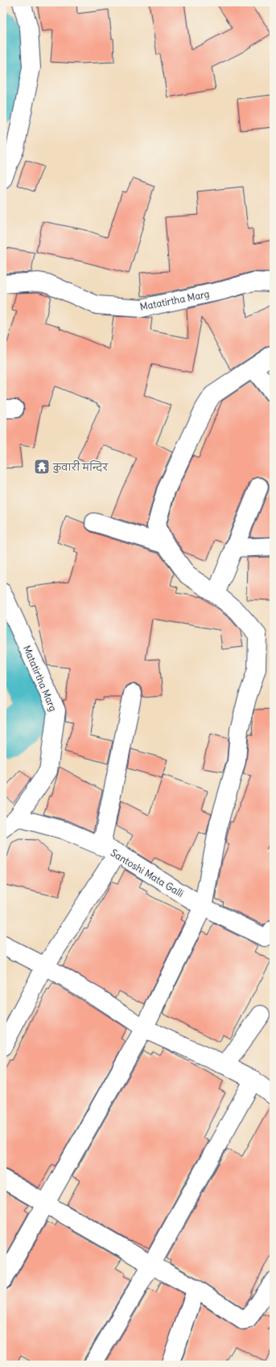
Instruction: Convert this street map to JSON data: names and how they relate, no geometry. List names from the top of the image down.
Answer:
{
  "streets": {
    "street": ["Matatirtha Marg", "Santoshi Mata Galli"]
  },
  "crossings": [
    ["Matatirtha Marg", "Santoshi Mata Galli"]
  ],
  "places": {
    "temple": ["कुवारी मन्दिर"]
  }
}
